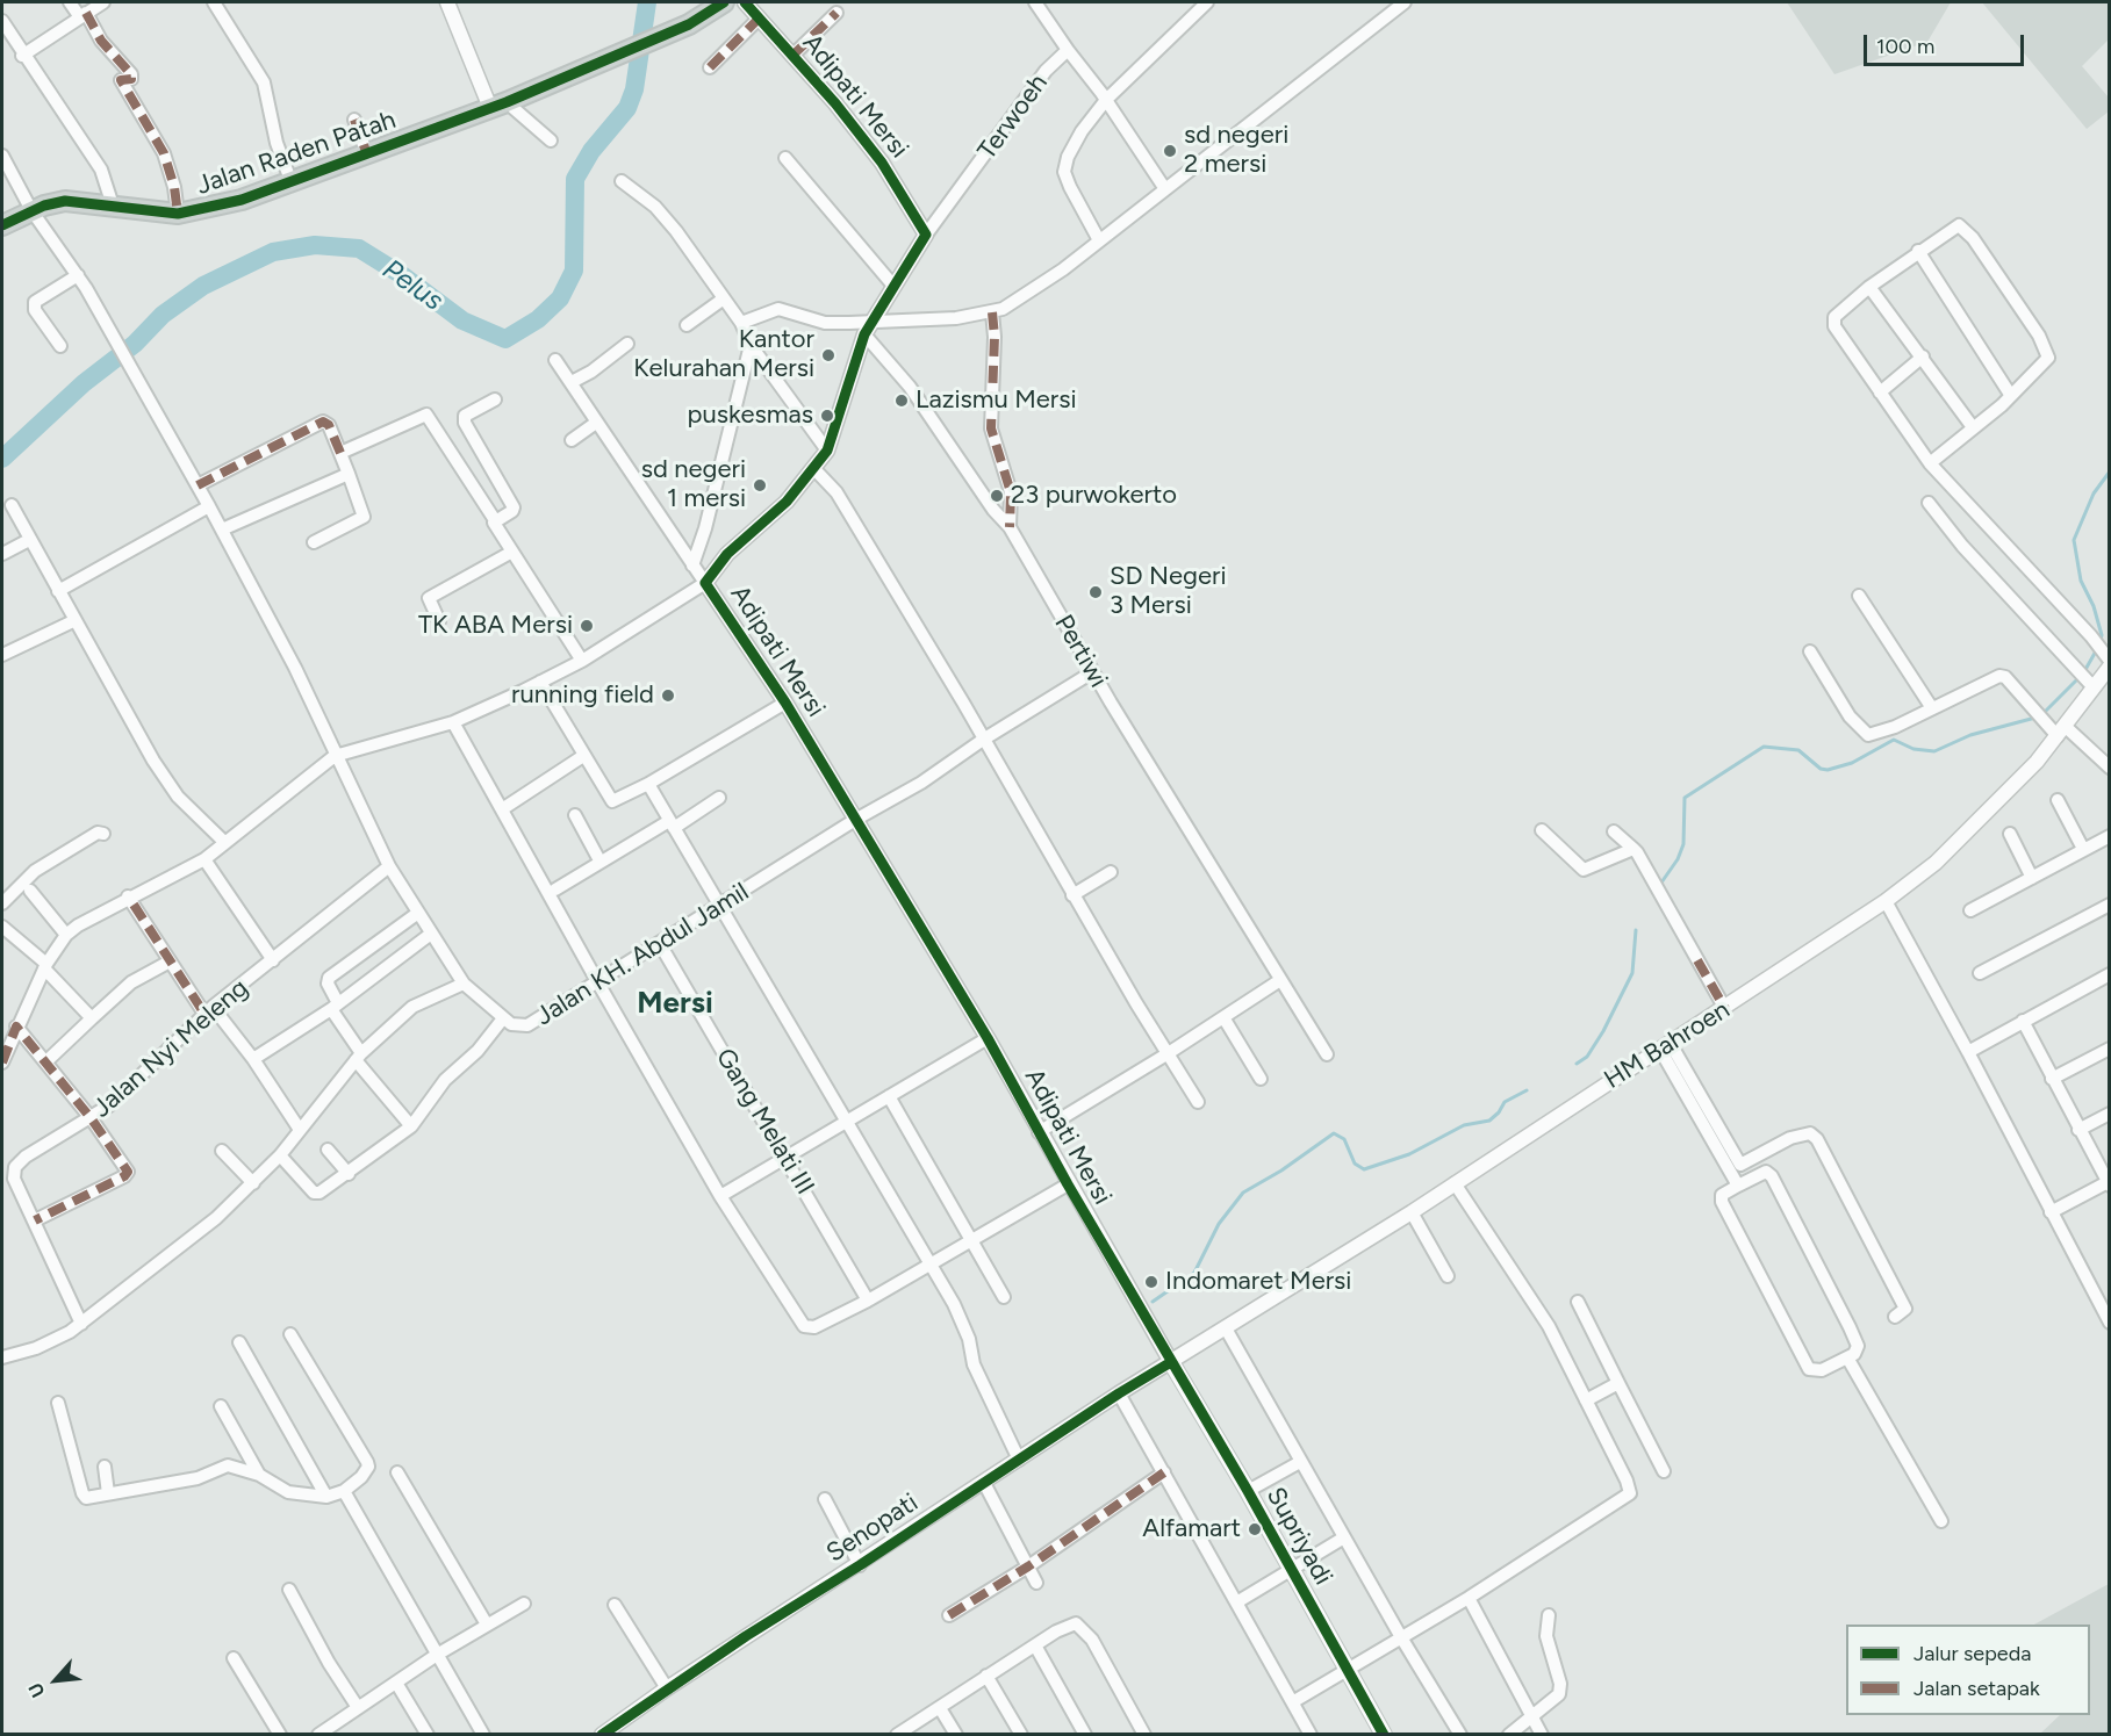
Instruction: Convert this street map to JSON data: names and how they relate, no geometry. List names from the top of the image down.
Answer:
{
  "streets": {
    "main road": ["Jalan Raden Patah", "Supriyadi"],
    "street": [
      "Adipati Mersi",
      "Terwoeh",
      "Pertiwi",
      "Jalan KH. Abdul Jamil",
      "HM Bahroen",
      "Jalan Nyi Meleng",
      "Gang Melati III",
      "Senopati"
    ]
  },
  "crossings": [
    ["Adipati Mersi", "Terwoeh"],
    ["Adipati Mersi", "Pertiwi"],
    ["Adipati Mersi", "Jalan KH. Abdul Jamil"],
    ["Adipati Mersi", "HM Bahroen"],
    ["Adipati Mersi", "Senopati"],
    ["Adipati Mersi", "Supriyadi"],
    ["Jalan Raden Patah", "Jalan KH. Abdul Jamil"],
    ["Pertiwi", "Jalan KH. Abdul Jamil"],
    ["Jalan KH. Abdul Jamil", "Jalan Nyi Meleng"],
    ["Jalan KH. Abdul Jamil", "Gang Melati III"],
    ["HM Bahroen", "Senopati"],
    ["HM Bahroen", "Supriyadi"],
    ["Senopati", "Supriyadi"]
  ],
  "districts": ["Mersi"],
  "water": ["Pelus"],
  "places": [
    "sd negeri 2 mersi",
    "Kantor Kelurahan Mersi",
    "Lazismu Mersi",
    "puskesmas",
    "sd negeri 1 mersi",
    "23 purwokerto",
    "SD Negeri 3 Mersi",
    "TK ABA Mersi",
    "running field",
    "Indomaret Mersi",
    "Alfamart"
  ],
  "legend": ["Jalur sepeda", "Jalan setapak"],
  "scale_bar": "100 m",
  "north": "bottom left"
}
